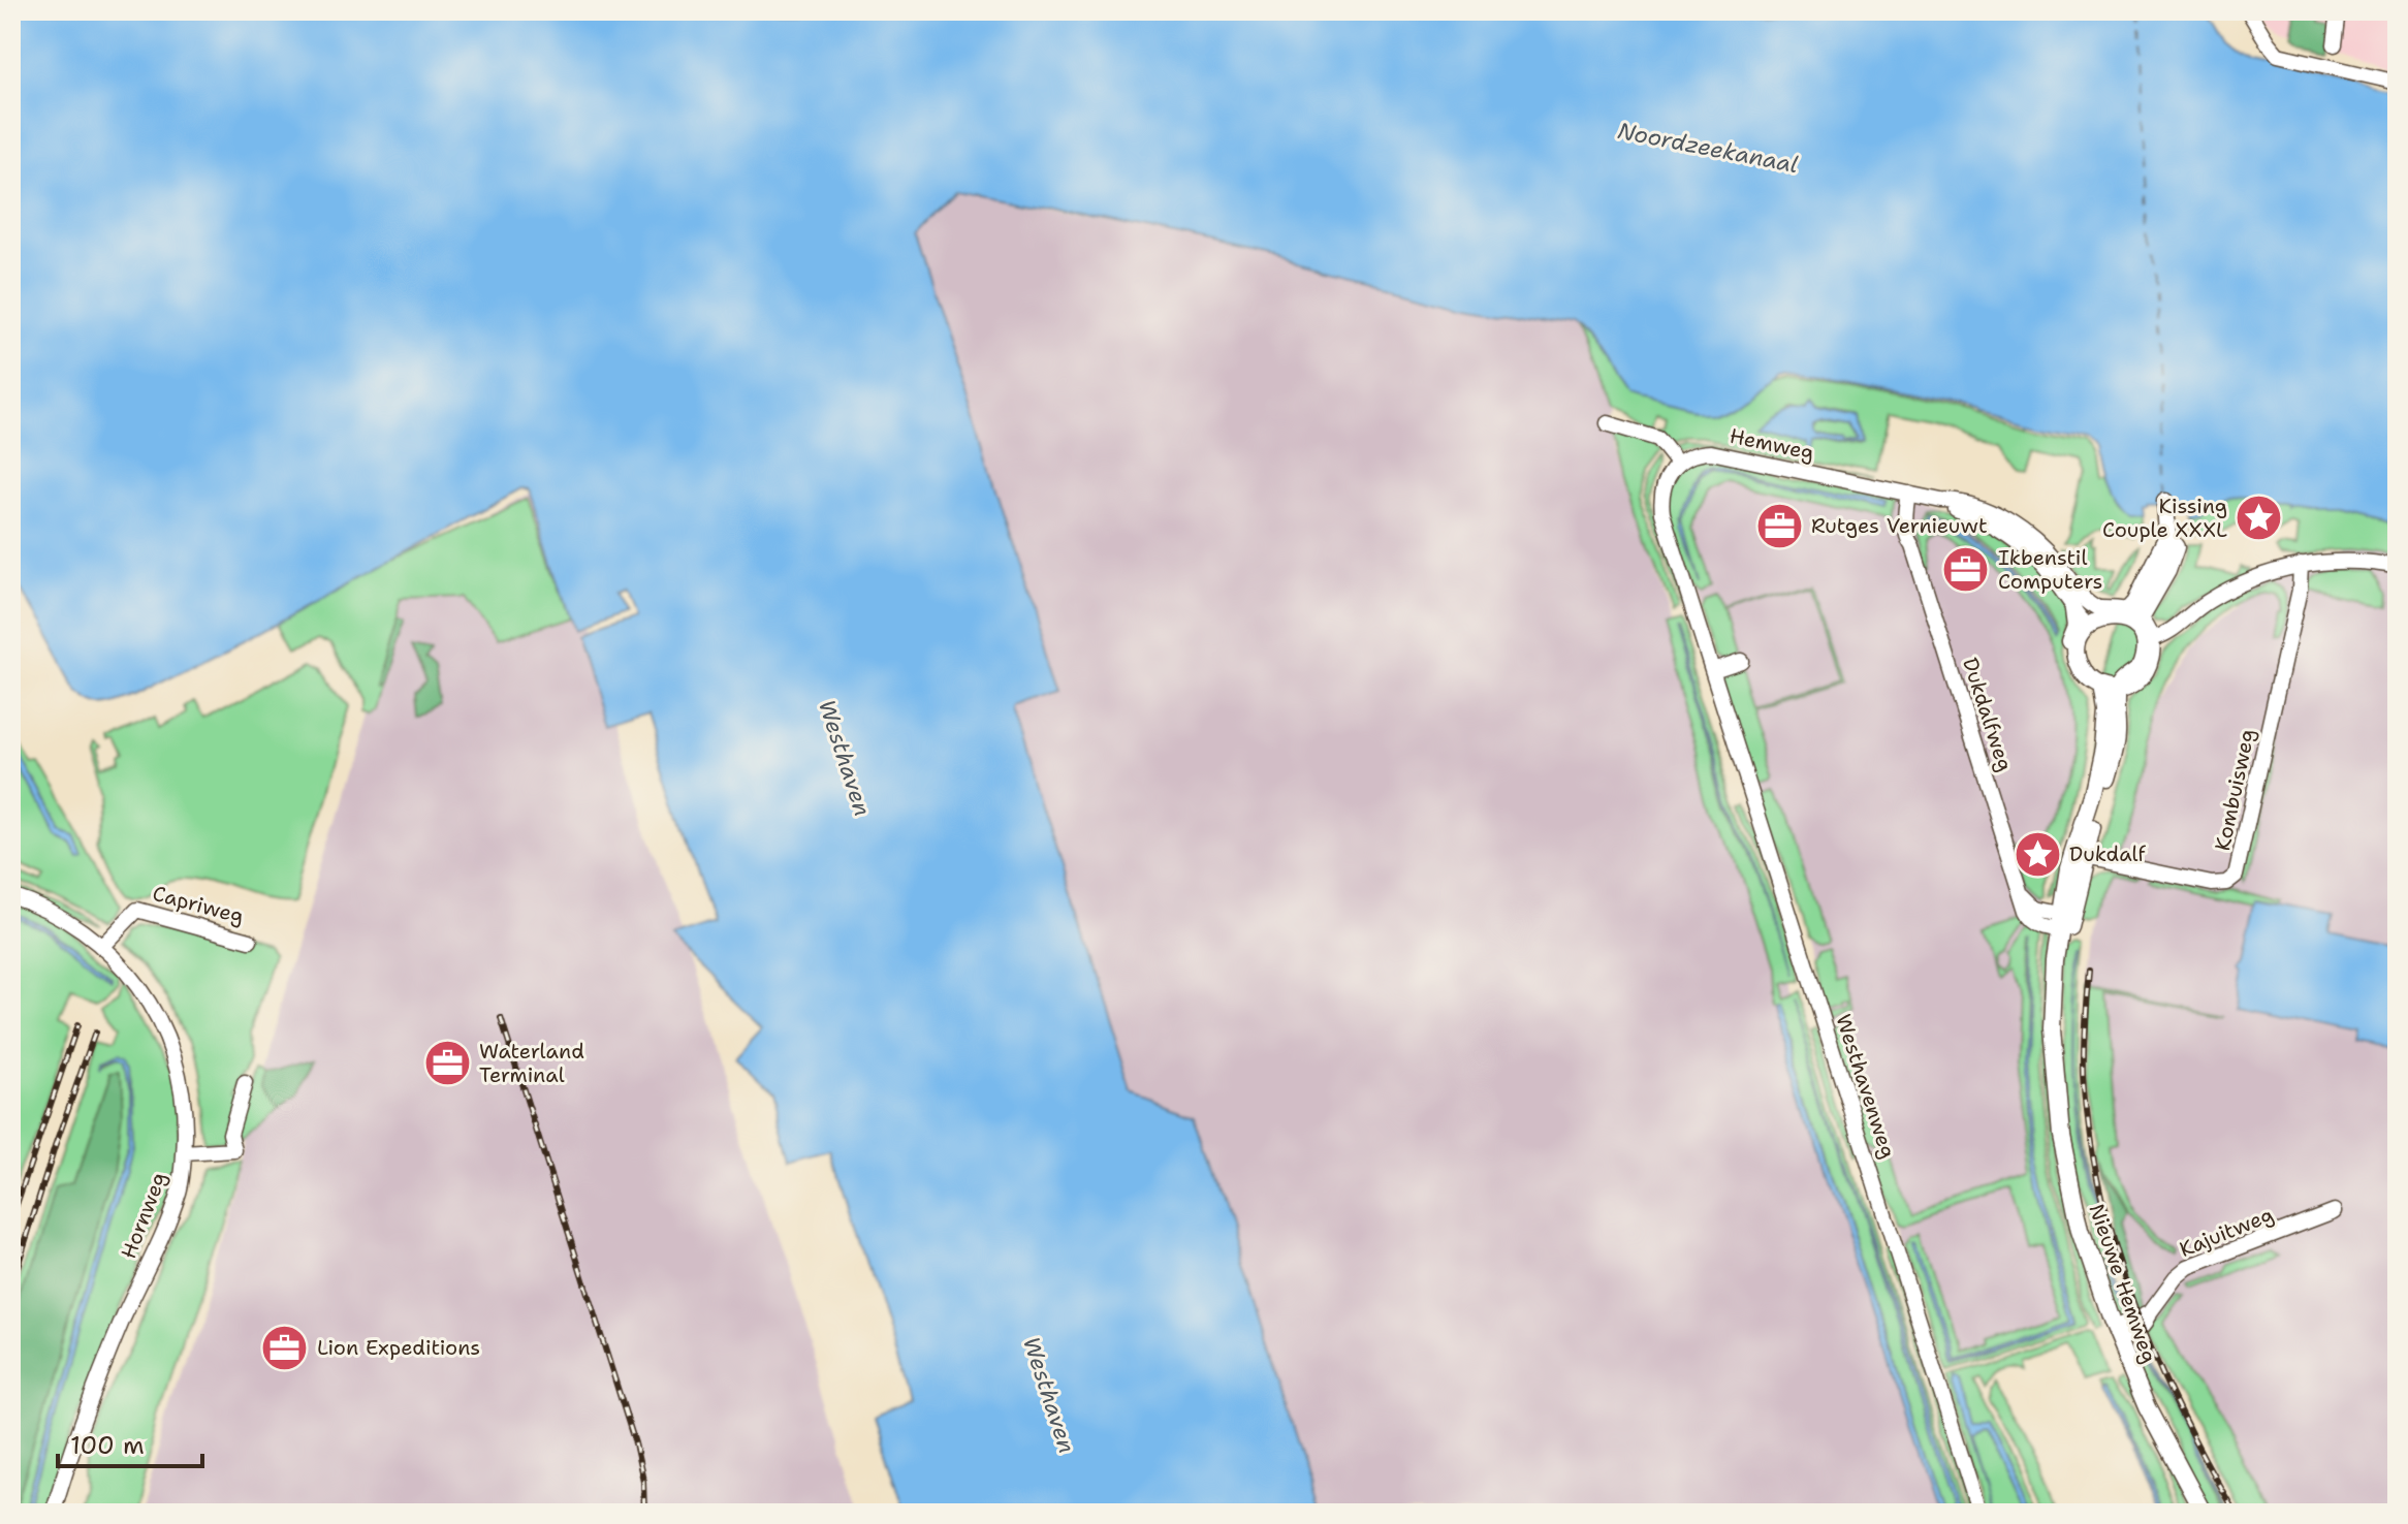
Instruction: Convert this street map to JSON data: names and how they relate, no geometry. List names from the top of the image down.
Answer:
{
  "streets": {
    "main road": ["Nieuwe Hemweg"],
    "street": [
      "Hemweg",
      "Dukdalfweg",
      "Kombuisweg",
      "Capriweg",
      "Westhavenweg",
      "Hornweg",
      "Kajuitweg"
    ]
  },
  "crossings": [
    ["Hemweg", "Dukdalfweg"],
    ["Hemweg", "Westhavenweg"],
    ["Hemweg", "Nieuwe Hemweg"],
    ["Dukdalfweg", "Nieuwe Hemweg"],
    ["Kombuisweg", "Nieuwe Hemweg"],
    ["Capriweg", "Hornweg"],
    ["Kajuitweg", "Nieuwe Hemweg"]
  ],
  "water": ["Noordzeekanaal", "Westhaven"],
  "places": {
    "place": ["Kissing Couple XXXL", "Dukdalf"],
    "office": [
      "Rutges Vernieuwt",
      "Ikbenstil Computers",
      "Waterland Terminal",
      "Lion Expeditions"
    ]
  },
  "scale_bar": "100 m"
}
